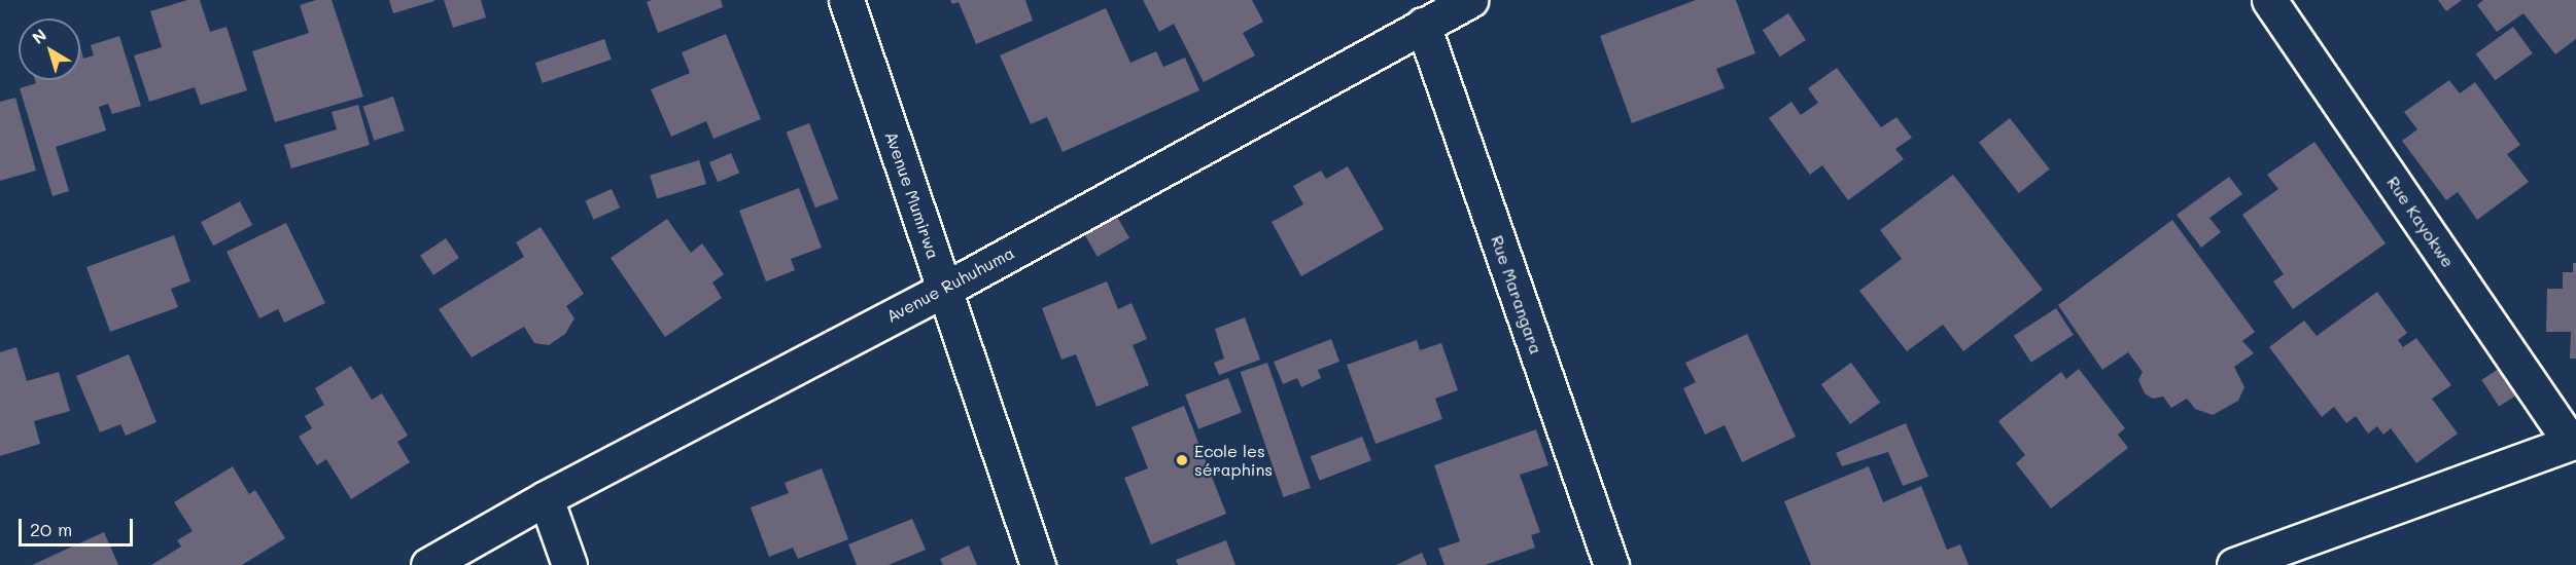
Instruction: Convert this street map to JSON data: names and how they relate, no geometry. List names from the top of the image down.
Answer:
{
  "streets": {
    "street": [
      "Avenue Mumirwa",
      "Rue Kayokwe",
      "Avenue Ruhuhuma",
      "Rue Marangara"
    ]
  },
  "crossings": [
    ["Avenue Mumirwa", "Avenue Ruhuhuma"],
    ["Avenue Ruhuhuma", "Rue Marangara"]
  ],
  "places": ["Ecole les séraphins"],
  "scale_bar": "20 m",
  "north": "top left"
}
